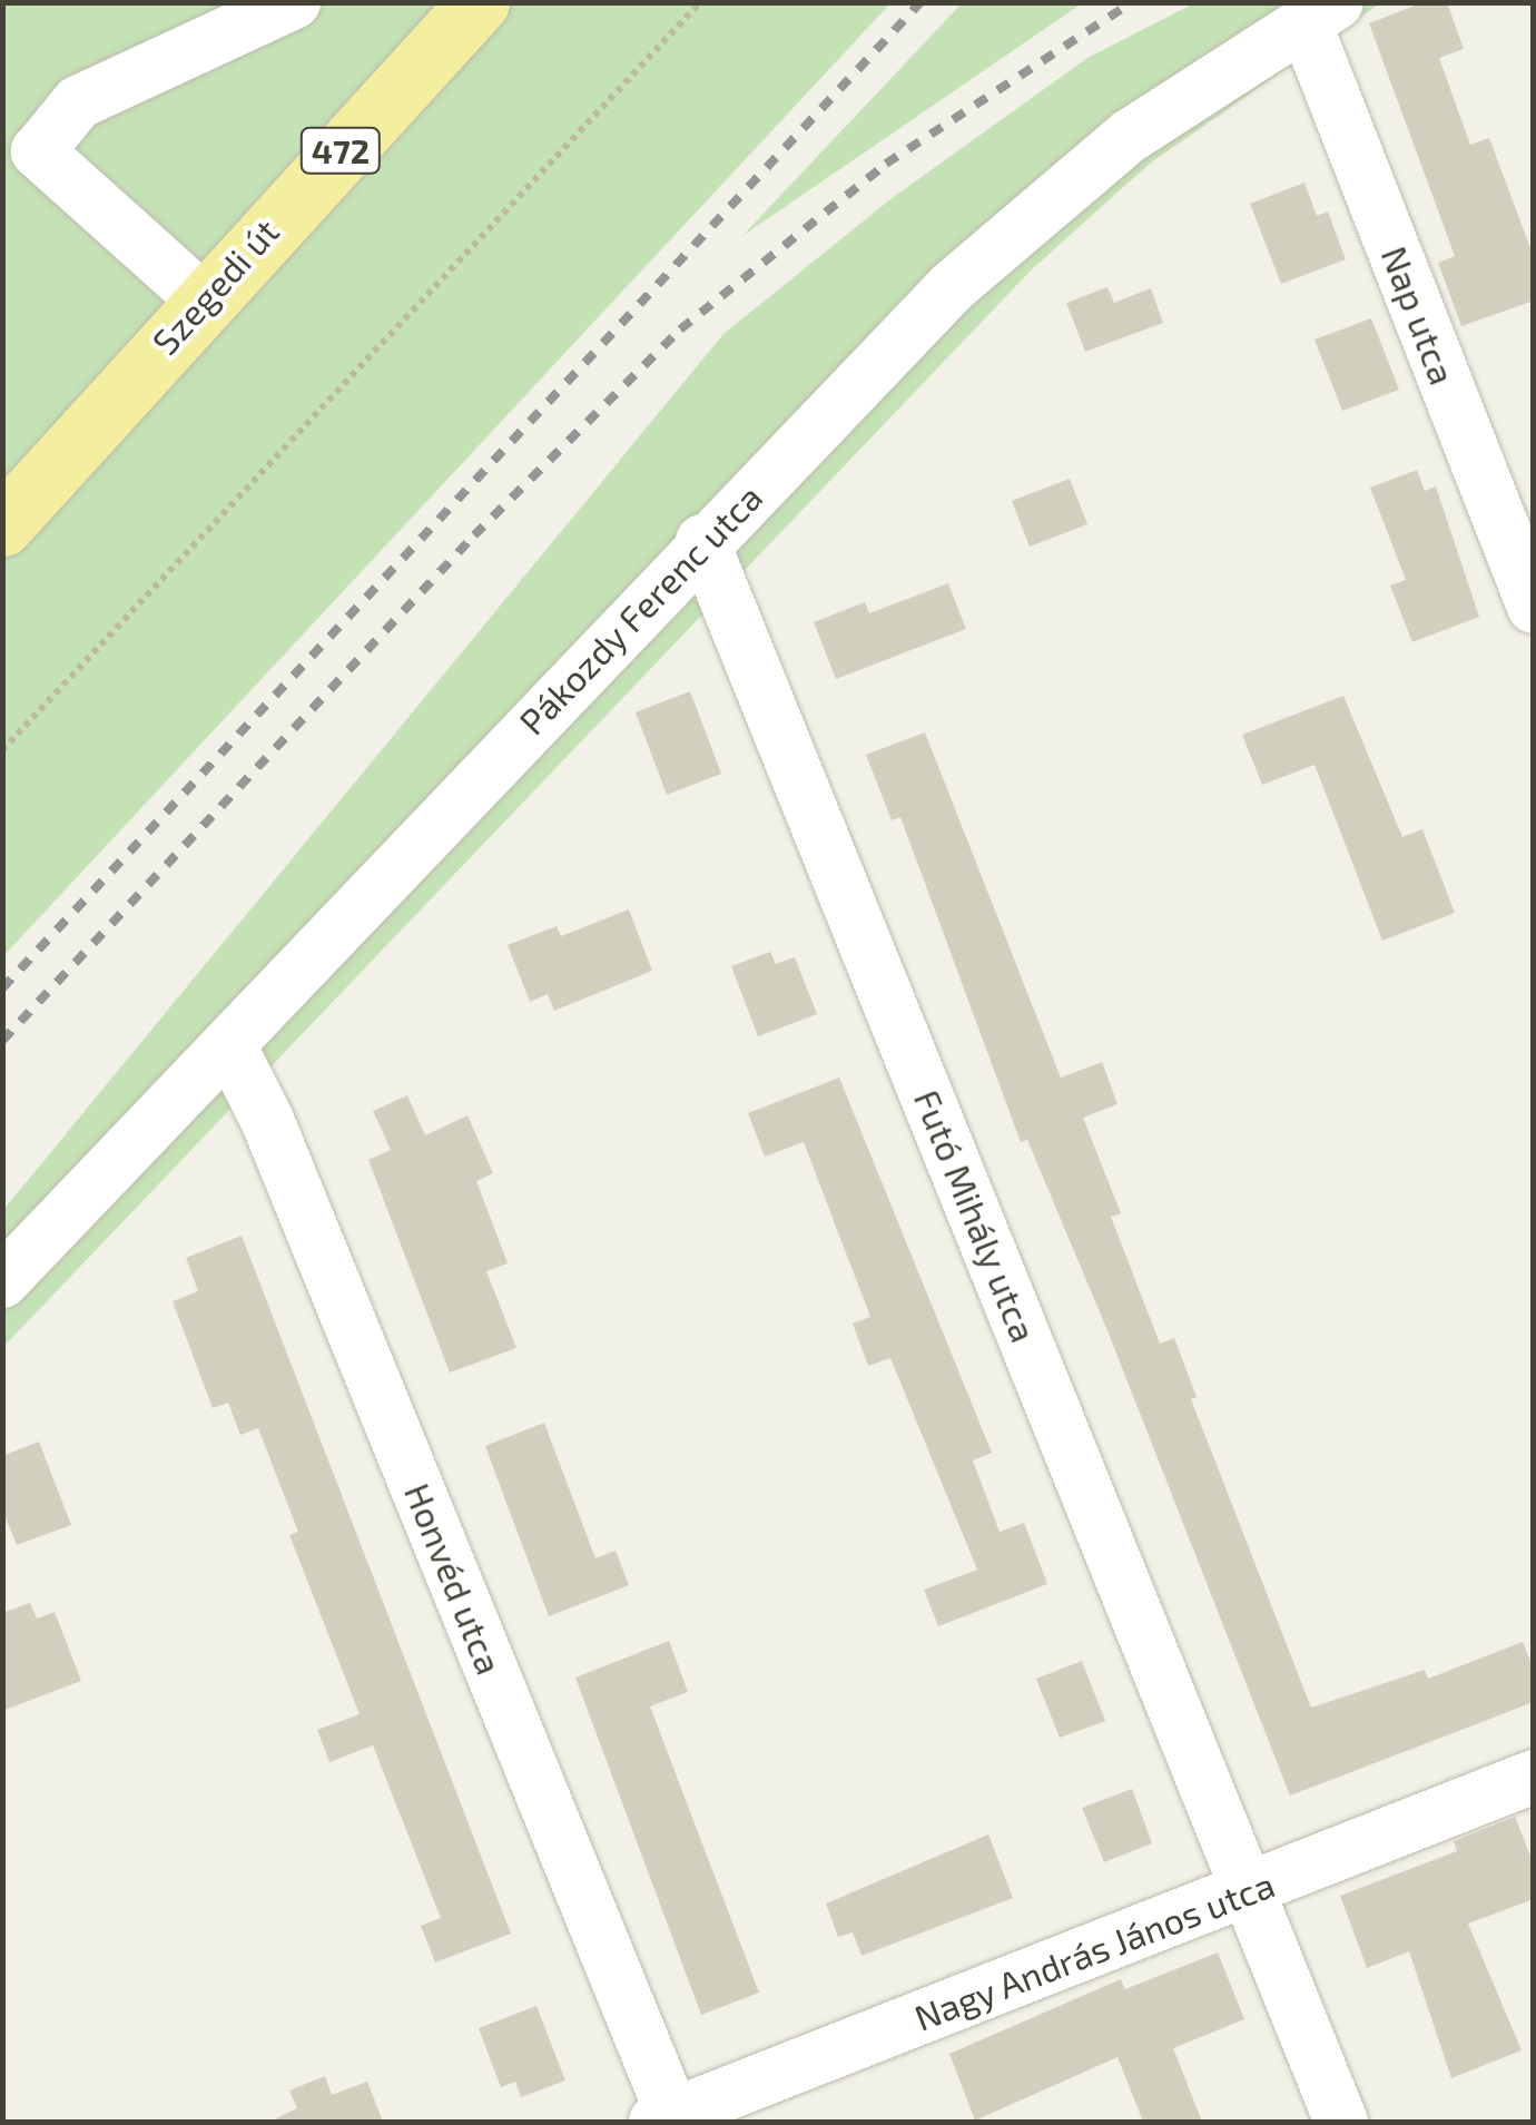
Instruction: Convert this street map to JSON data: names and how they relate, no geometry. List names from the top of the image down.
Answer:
{
  "streets": {
    "main road": ["472", "Szegedi út"],
    "street": [
      "Nap utca",
      "Pákozdy Ferenc utca",
      "Futó Mihály utca",
      "Honvéd utca",
      "Nagy András János utca"
    ]
  },
  "crossings": [
    ["Nap utca", "Pákozdy Ferenc utca"],
    ["Pákozdy Ferenc utca", "Futó Mihály utca"],
    ["Pákozdy Ferenc utca", "Honvéd utca"],
    ["Futó Mihály utca", "Nagy András János utca"],
    ["Honvéd utca", "Nagy András János utca"]
  ]
}
